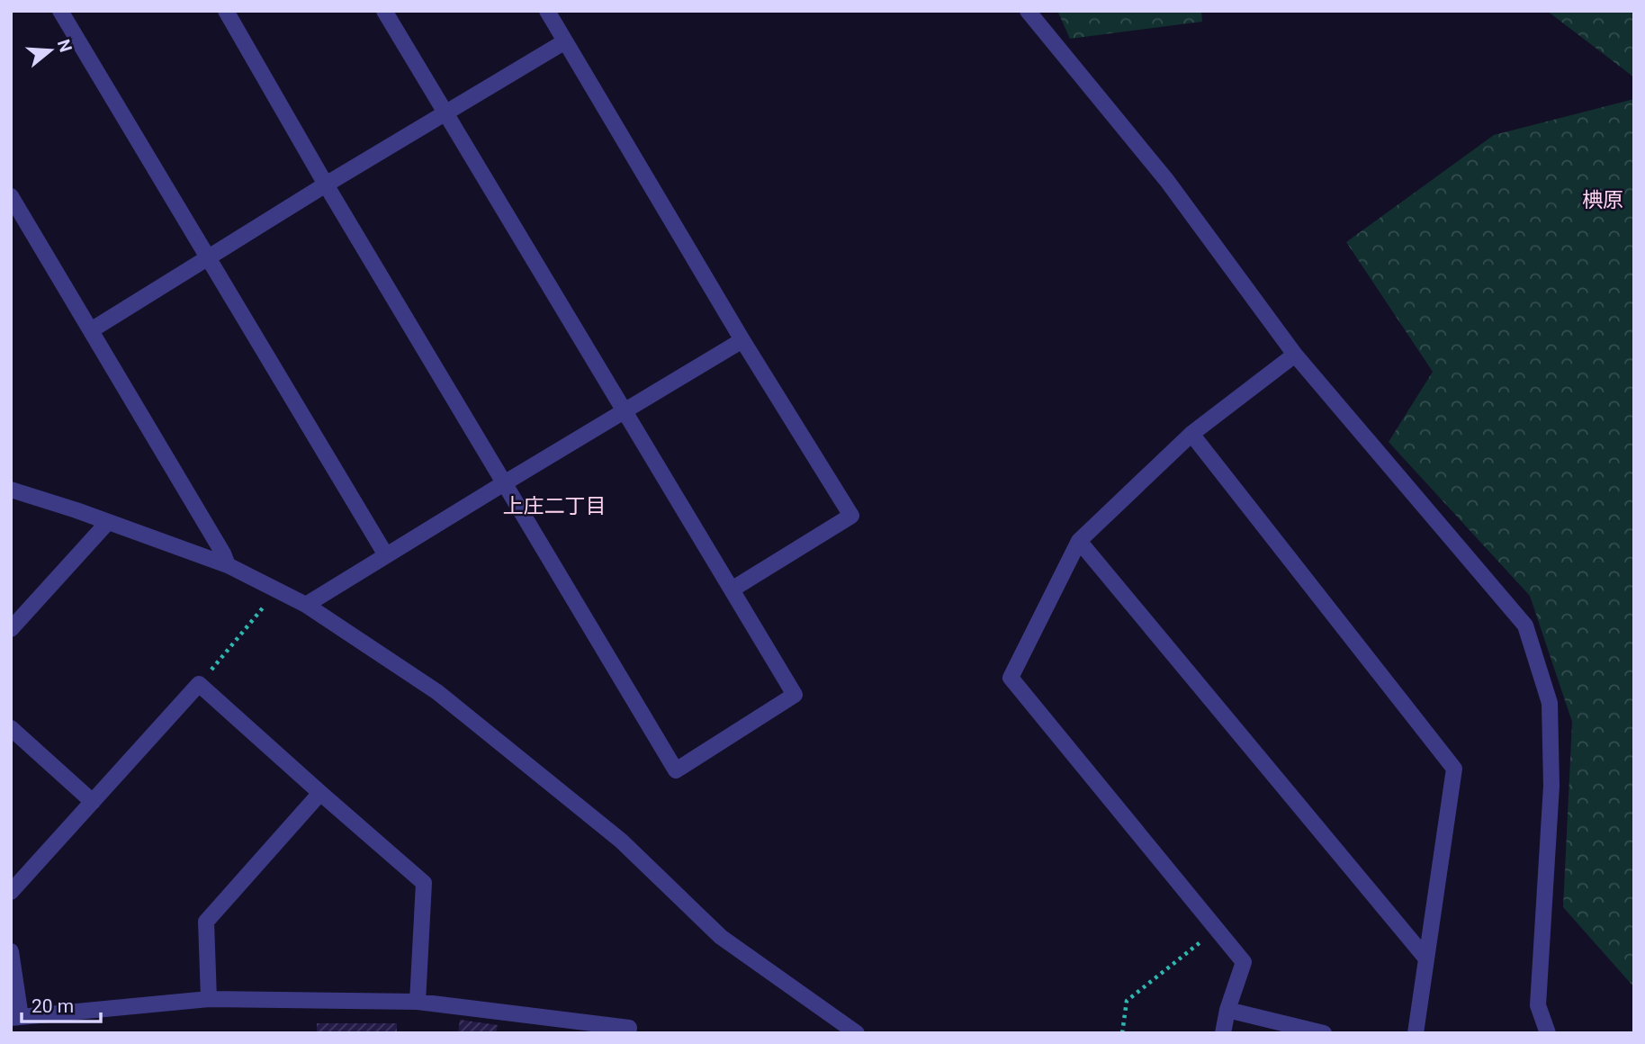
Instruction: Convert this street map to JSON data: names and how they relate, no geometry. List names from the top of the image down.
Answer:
{
  "districts": ["椣原", "上庄二丁目"],
  "scale_bar": "20 m",
  "north": "right"
}
